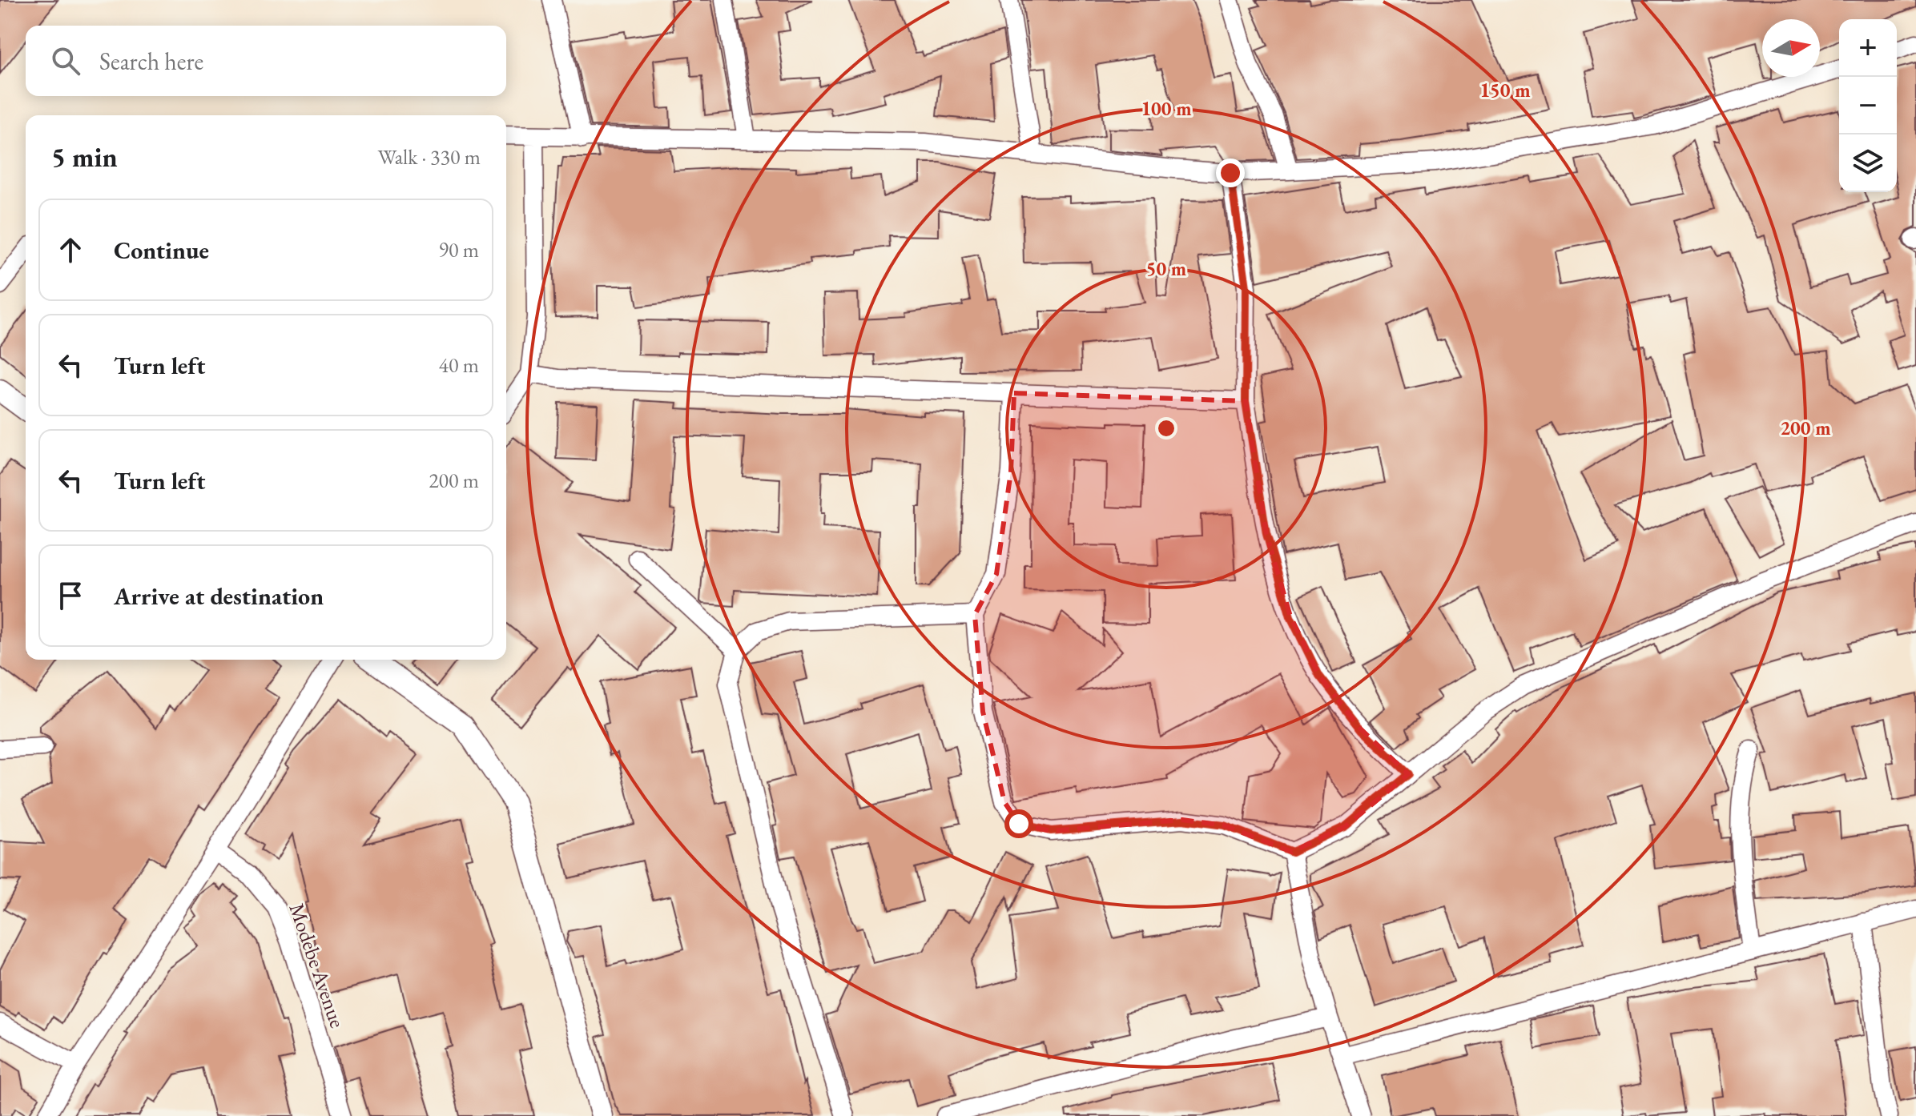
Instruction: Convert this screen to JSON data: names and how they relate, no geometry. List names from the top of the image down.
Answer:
{
  "streets": {
    "street": ["Modebe Avenue"]
  },
  "north": "right",
  "page": {
    "map_buttons": ["+", "−"],
    "search": "Search here",
    "heading": ["5 min", "Walk · 330 m"],
    "list": [
      ["Continue", "90 m"],
      ["Turn left", "40 m"],
      ["Turn left", "200 m"],
      "Arrive at destination"
    ]
  },
  "rings": [
    "150 m",
    "100 m",
    "50 m",
    "200 m"
  ]
}
